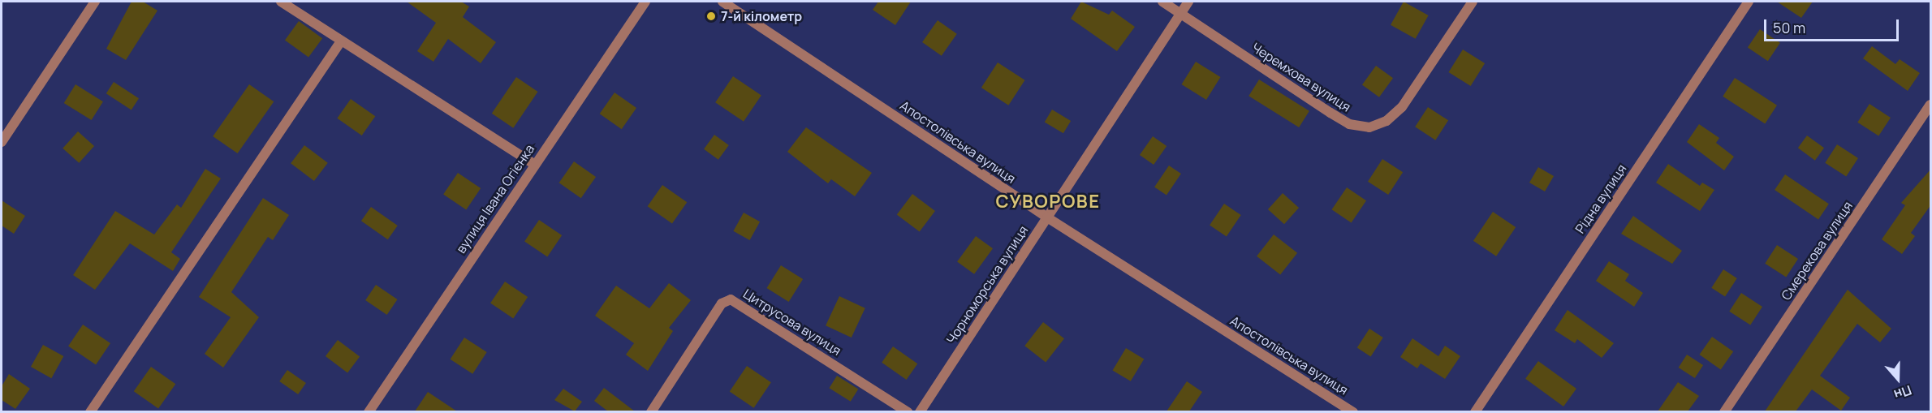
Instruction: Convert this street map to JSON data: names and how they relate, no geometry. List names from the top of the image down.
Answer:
{
  "streets": {
    "street": [
      "Черемхова вулиця",
      "Апостолівська вулиця",
      "вулиця Івана Огієнка",
      "Рідна вулиця",
      "Смерекова вулиця",
      "Чорноморська вулиця",
      "Цитрусова вулиця"
    ]
  },
  "crossings": [
    ["Черемхова вулиця", "Чорноморська вулиця"],
    ["Апостолівська вулиця", "Чорноморська вулиця"]
  ],
  "districts": ["СУВОРОВЕ"],
  "places": ["7-й кілометр"],
  "scale_bar": "50 m",
  "north": "bottom"
}
